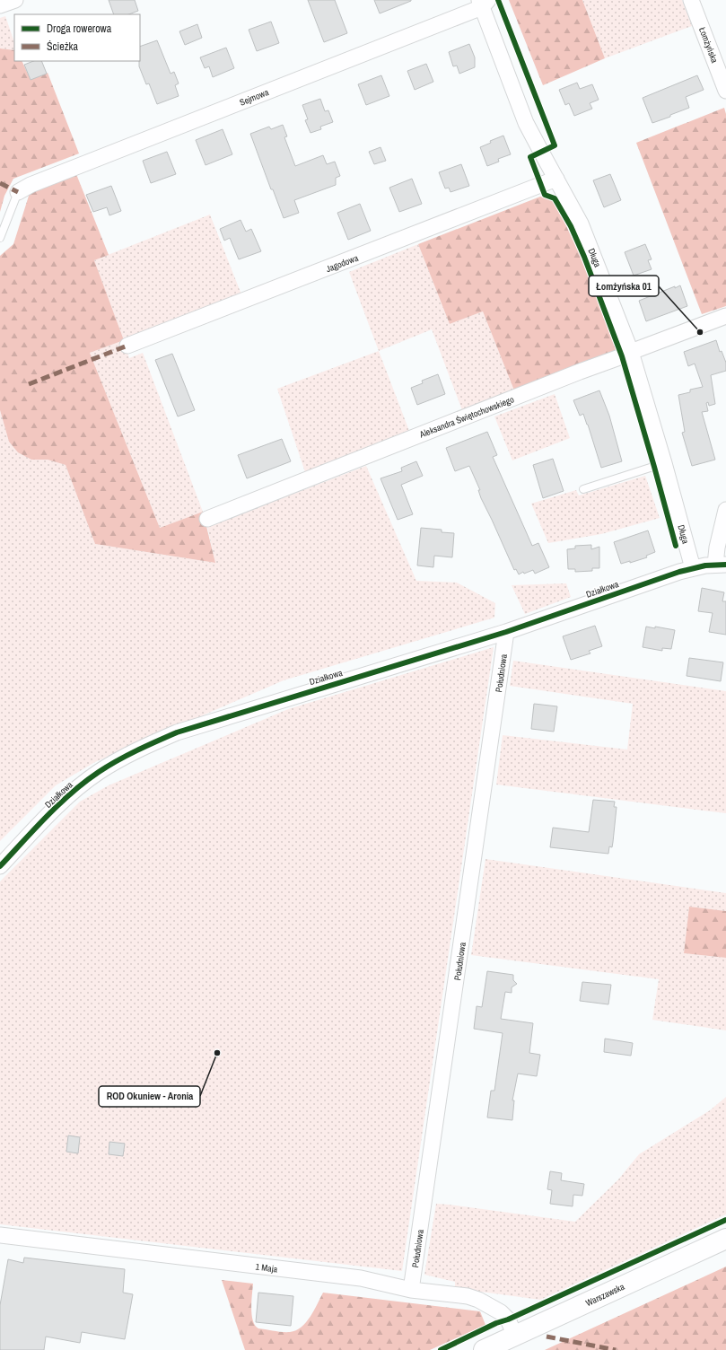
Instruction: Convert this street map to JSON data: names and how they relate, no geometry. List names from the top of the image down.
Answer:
{
  "streets": {
    "main road": ["Warszawska"],
    "street": [
      "Łomżyńska",
      "Sejmowa",
      "Długa",
      "Jagodowa",
      "Aleksandra Świętochowskiego",
      "Działkowa",
      "Południowa",
      "1 Maja"
    ]
  },
  "crossings": [
    ["Sejmowa", "Długa"],
    ["Długa", "Jagodowa"],
    ["Długa", "Aleksandra Świętochowskiego"],
    ["Długa", "Działkowa"],
    ["Działkowa", "Południowa"],
    ["Południowa", "1 Maja"],
    ["1 Maja", "Warszawska"]
  ],
  "places": ["Łomżyńska 01", "ROD Okuniew - Aronia"],
  "legend": ["Droga rowerowa", "Ścieżka"]
}
